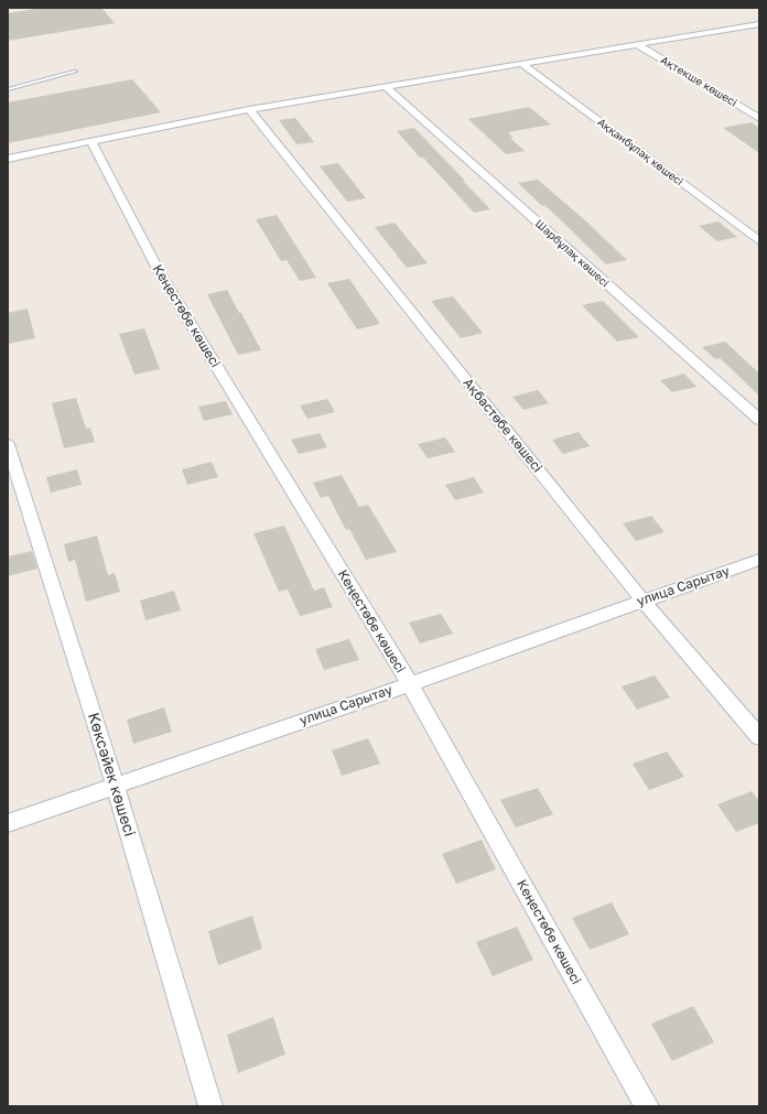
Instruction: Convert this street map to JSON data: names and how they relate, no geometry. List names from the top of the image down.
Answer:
{
  "streets": {
    "street": [
      "Ақтекше көшесі",
      "Аққанбұлақ көшесі",
      "Шарбұлақ көшесі",
      "Кеңестөбе көшесі",
      "Ақбастөбе көшесі",
      "улица Сарытау",
      "Көксәйек көшесі"
    ]
  },
  "crossings": [
    ["Кеңестөбе көшесі", "улица Сарытау"],
    ["Ақбастөбе көшесі", "улица Сарытау"],
    ["улица Сарытау", "Көксәйек көшесі"]
  ]
}
